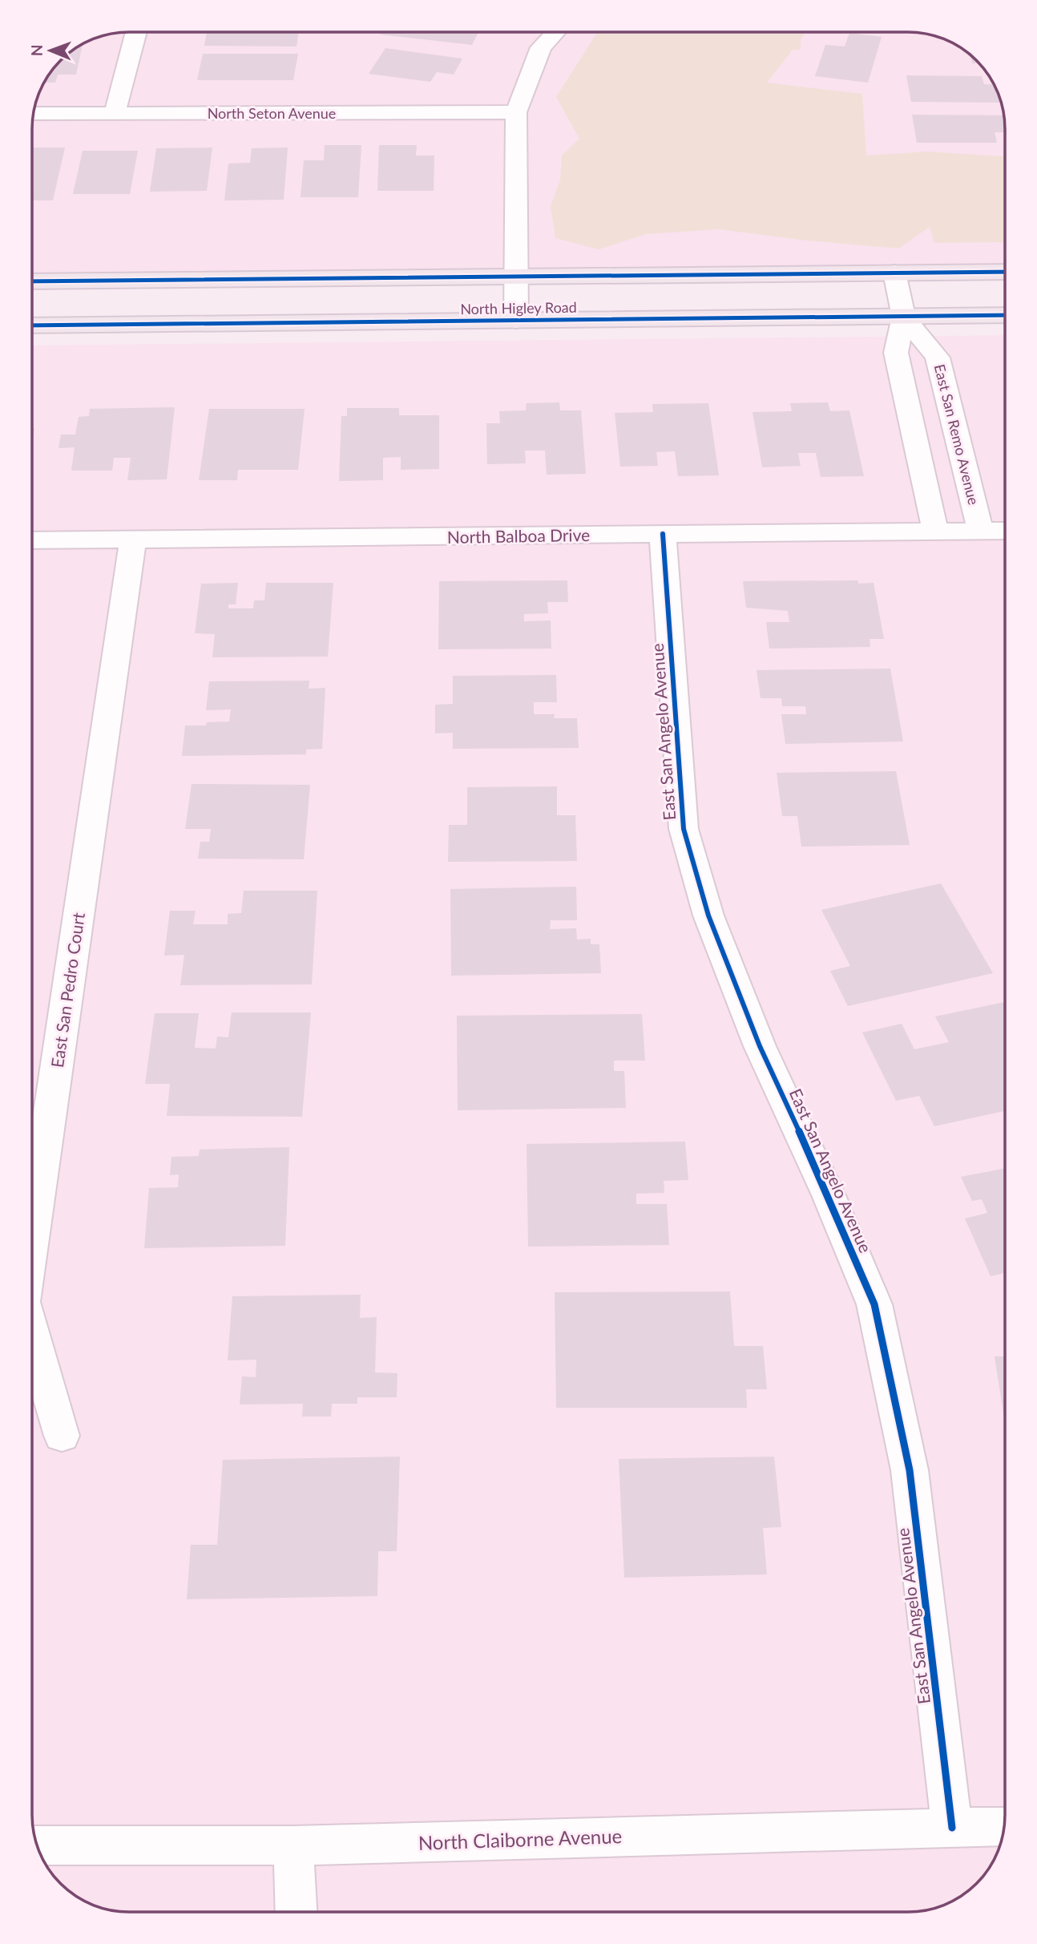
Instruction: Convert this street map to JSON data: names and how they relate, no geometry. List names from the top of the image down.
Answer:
{
  "streets": {
    "main road": ["North Higley Road"],
    "street": [
      "North Seton Avenue",
      "East San Remo Avenue",
      "North Balboa Drive",
      "East San Angelo Avenue",
      "East San Pedro Court",
      "North Claiborne Avenue"
    ]
  },
  "crossings": [
    ["North Higley Road", "East San Remo Avenue"],
    ["East San Remo Avenue", "North Balboa Drive"],
    ["North Balboa Drive", "East San Angelo Avenue"],
    ["North Balboa Drive", "East San Pedro Court"],
    ["East San Angelo Avenue", "North Claiborne Avenue"]
  ],
  "north": "left"
}
